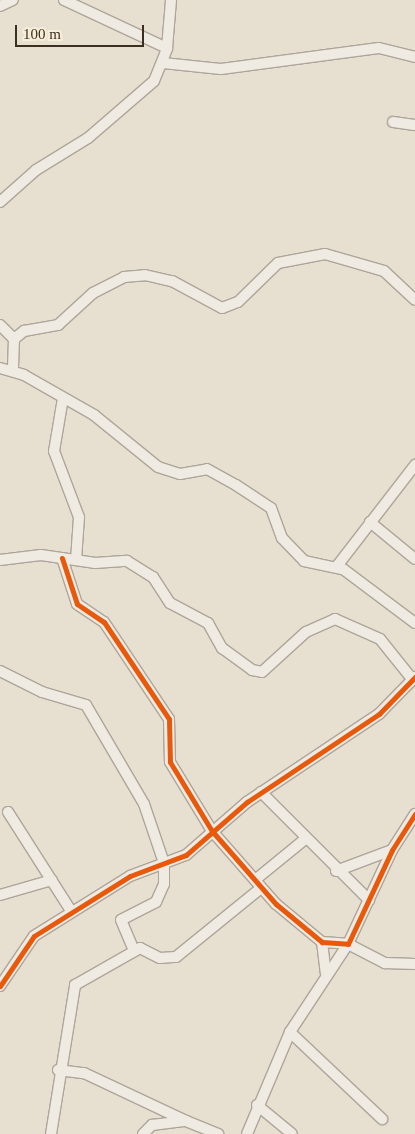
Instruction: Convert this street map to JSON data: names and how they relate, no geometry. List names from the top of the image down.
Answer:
{
  "scale_bar": "100 m"
}
